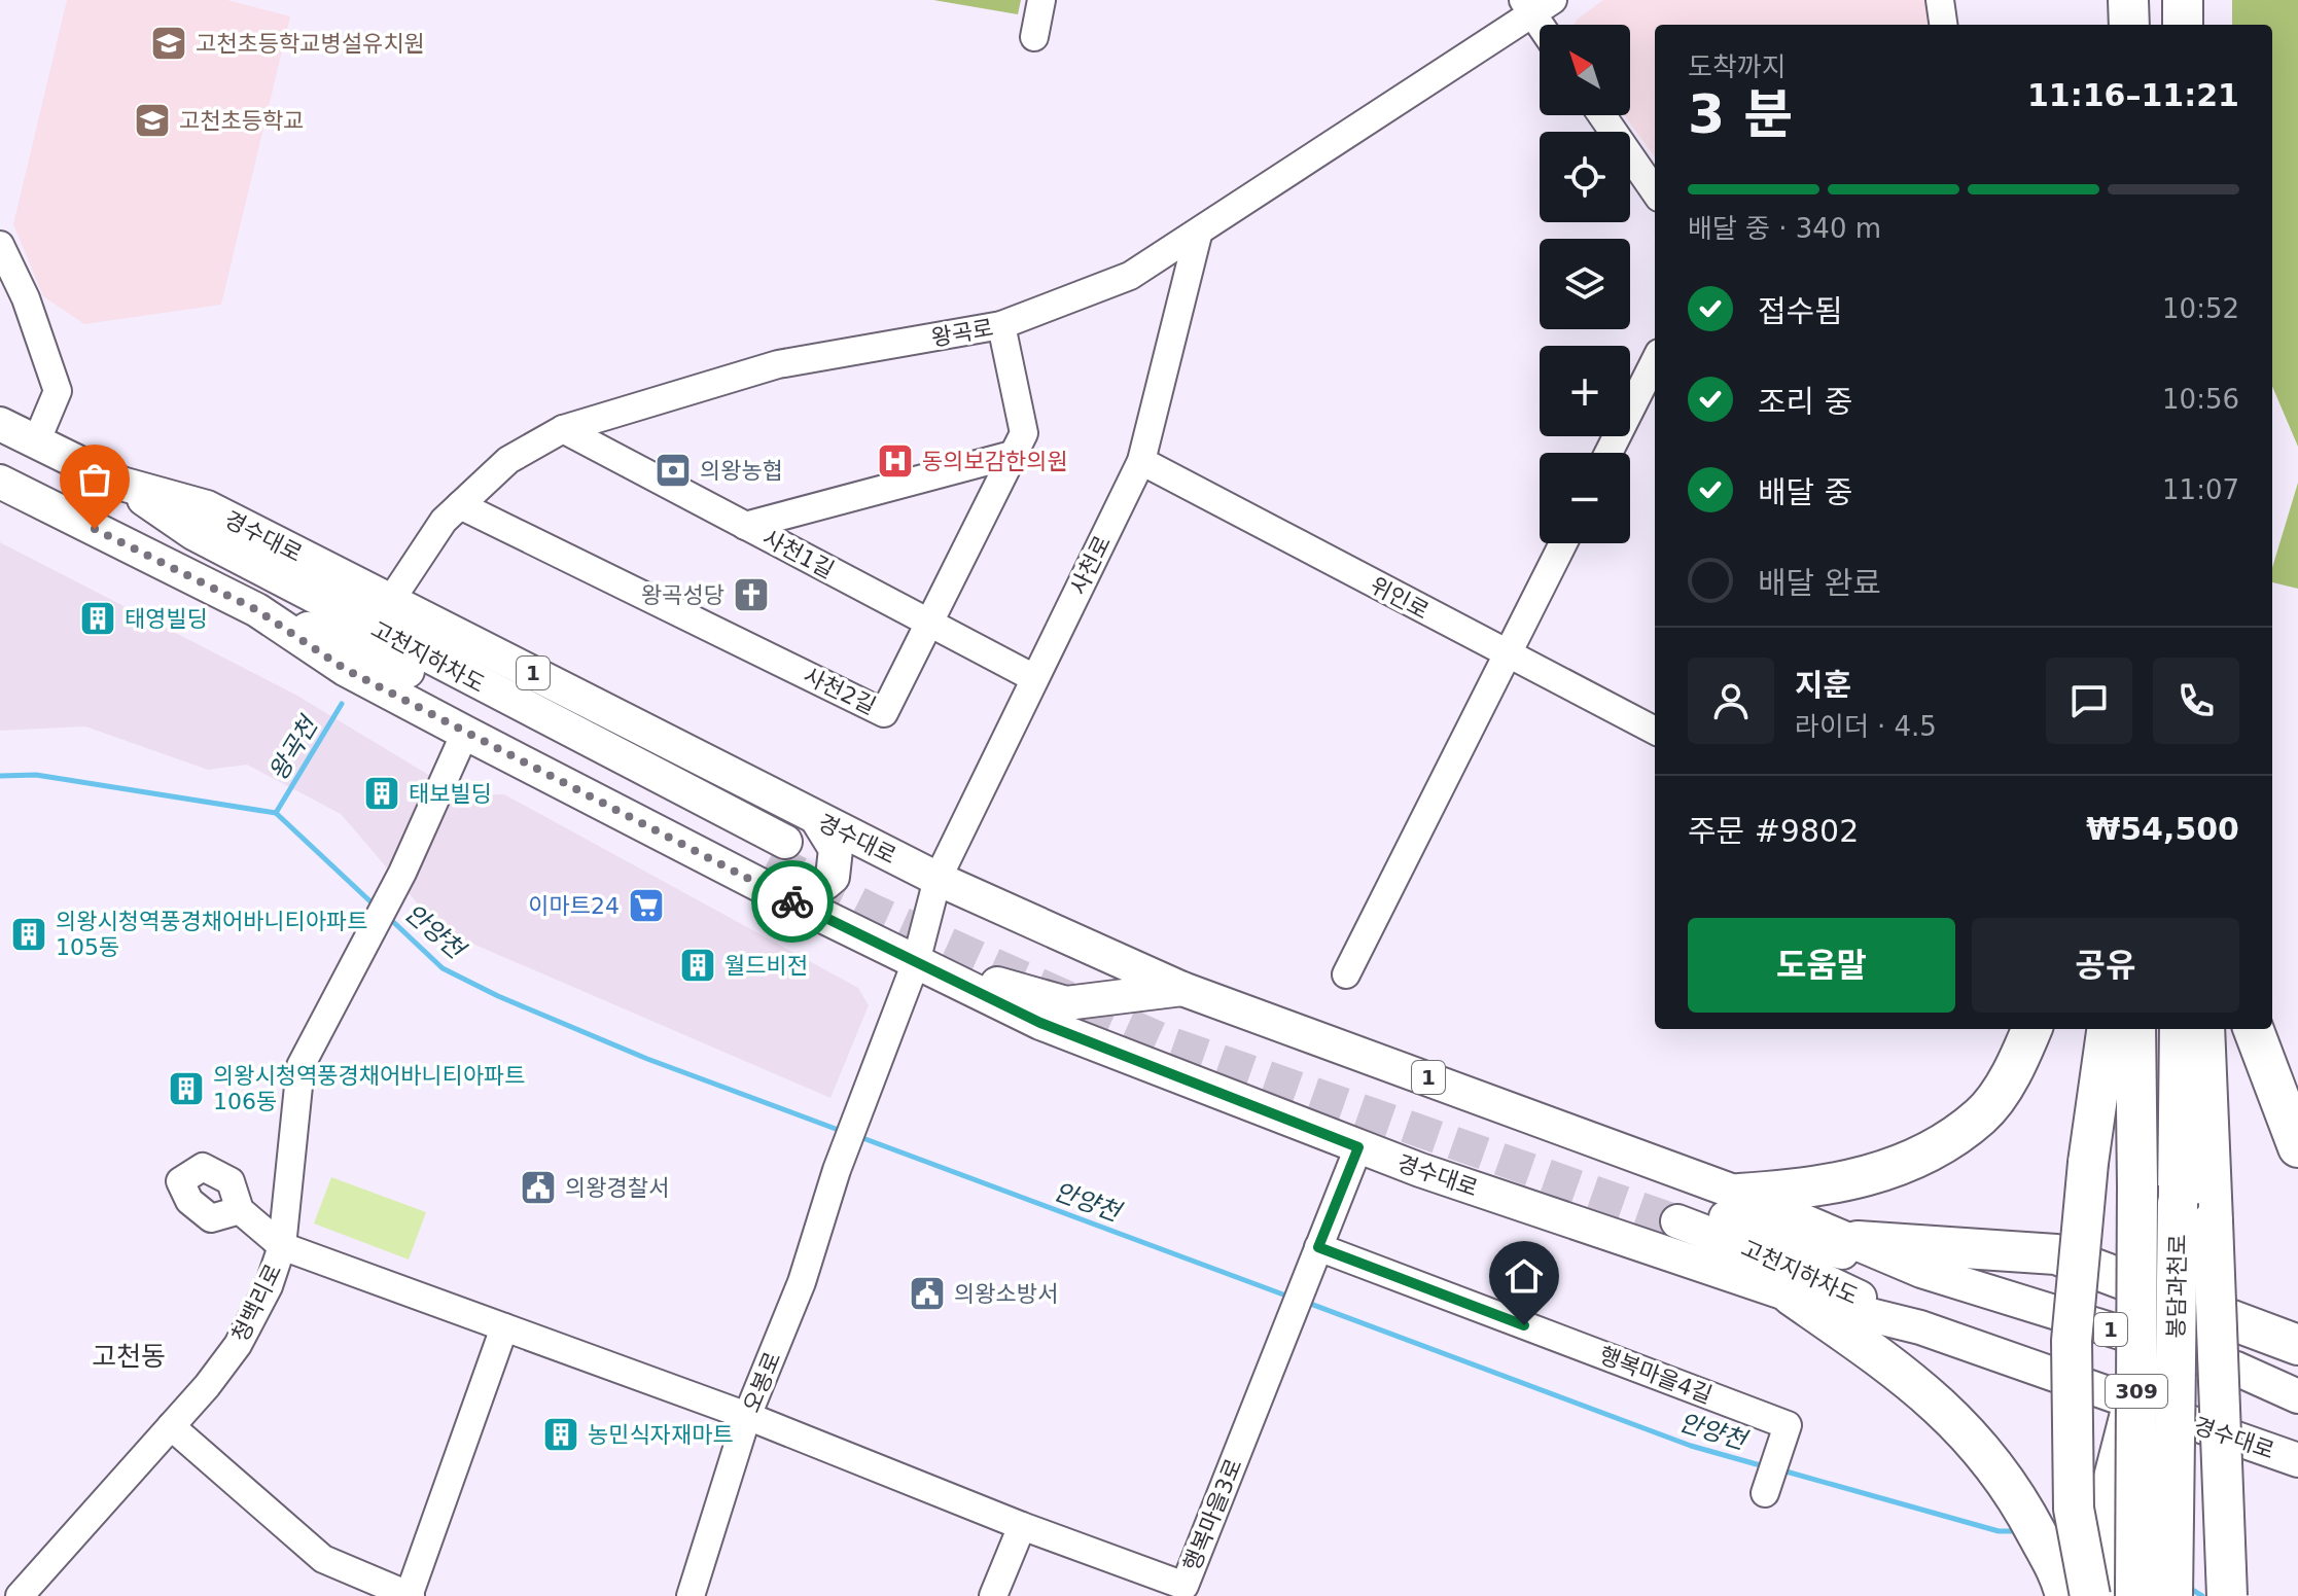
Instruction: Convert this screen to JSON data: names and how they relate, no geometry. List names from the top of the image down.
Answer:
{
  "streets": {
    "highway": ["봉담과천로", "309"],
    "main road": ["경수대로", "고천지하차도", "1"],
    "street": [
      "왕곡로",
      "사천1길",
      "사천로",
      "위인로",
      "사천2길",
      "청백리로",
      "행복마을4길",
      "오봉로",
      "행복마을3로"
    ]
  },
  "crossings": [
    ["왕곡로", "경수대로"],
    ["왕곡로", "사천1길"],
    ["왕곡로", "사천로"],
    ["왕곡로", "사천2길"],
    ["경수대로", "사천로"],
    ["경수대로", "고천지하차도"],
    ["경수대로", "청백리로"],
    ["경수대로", "오봉로"],
    ["경수대로", "행복마을3로"],
    ["사천1길", "사천로"],
    ["사천1길", "사천2길"],
    ["사천로", "위인로"],
    ["청백리로", "행복마을3로"],
    ["행복마을4길", "행복마을3로"],
    ["오봉로", "행복마을3로"]
  ],
  "districts": ["고천동"],
  "water": ["왕곡천", "안양천"],
  "places": {
    "school or university": ["고천초등학교병설유치원", "고천초등학교"],
    "hospital": ["동의보감한의원"],
    "bank": ["의왕농협"],
    "church": ["왕곡성당"],
    "building": [
      "태영빌딩",
      "태보빌딩",
      "의왕시청역풍경채어바니티아파트 105동",
      "월드비전",
      "의왕시청역풍경채어바니티아파트 106동",
      "농민식자재마트"
    ],
    "supermarket": ["이마트24"],
    "public building": ["의왕경찰서", "의왕소방서"]
  },
  "north": "top left",
  "page": {
    "map_buttons": ["+", "−"],
    "heading": ["3 분", "도착까지", "11:16–11:21"],
    "panel": [
      "지훈",
      "라이더 · 4.5",
      "주문 #9802",
      "₩54,500"
    ],
    "bar": "배달 중 · 340 m",
    "list": [
      ["접수됨", "10:52"],
      ["조리 중", "10:56"],
      ["배달 중", "11:07"],
      "배달 완료"
    ],
    "buttons": ["도움말", "공유"]
  }
}
